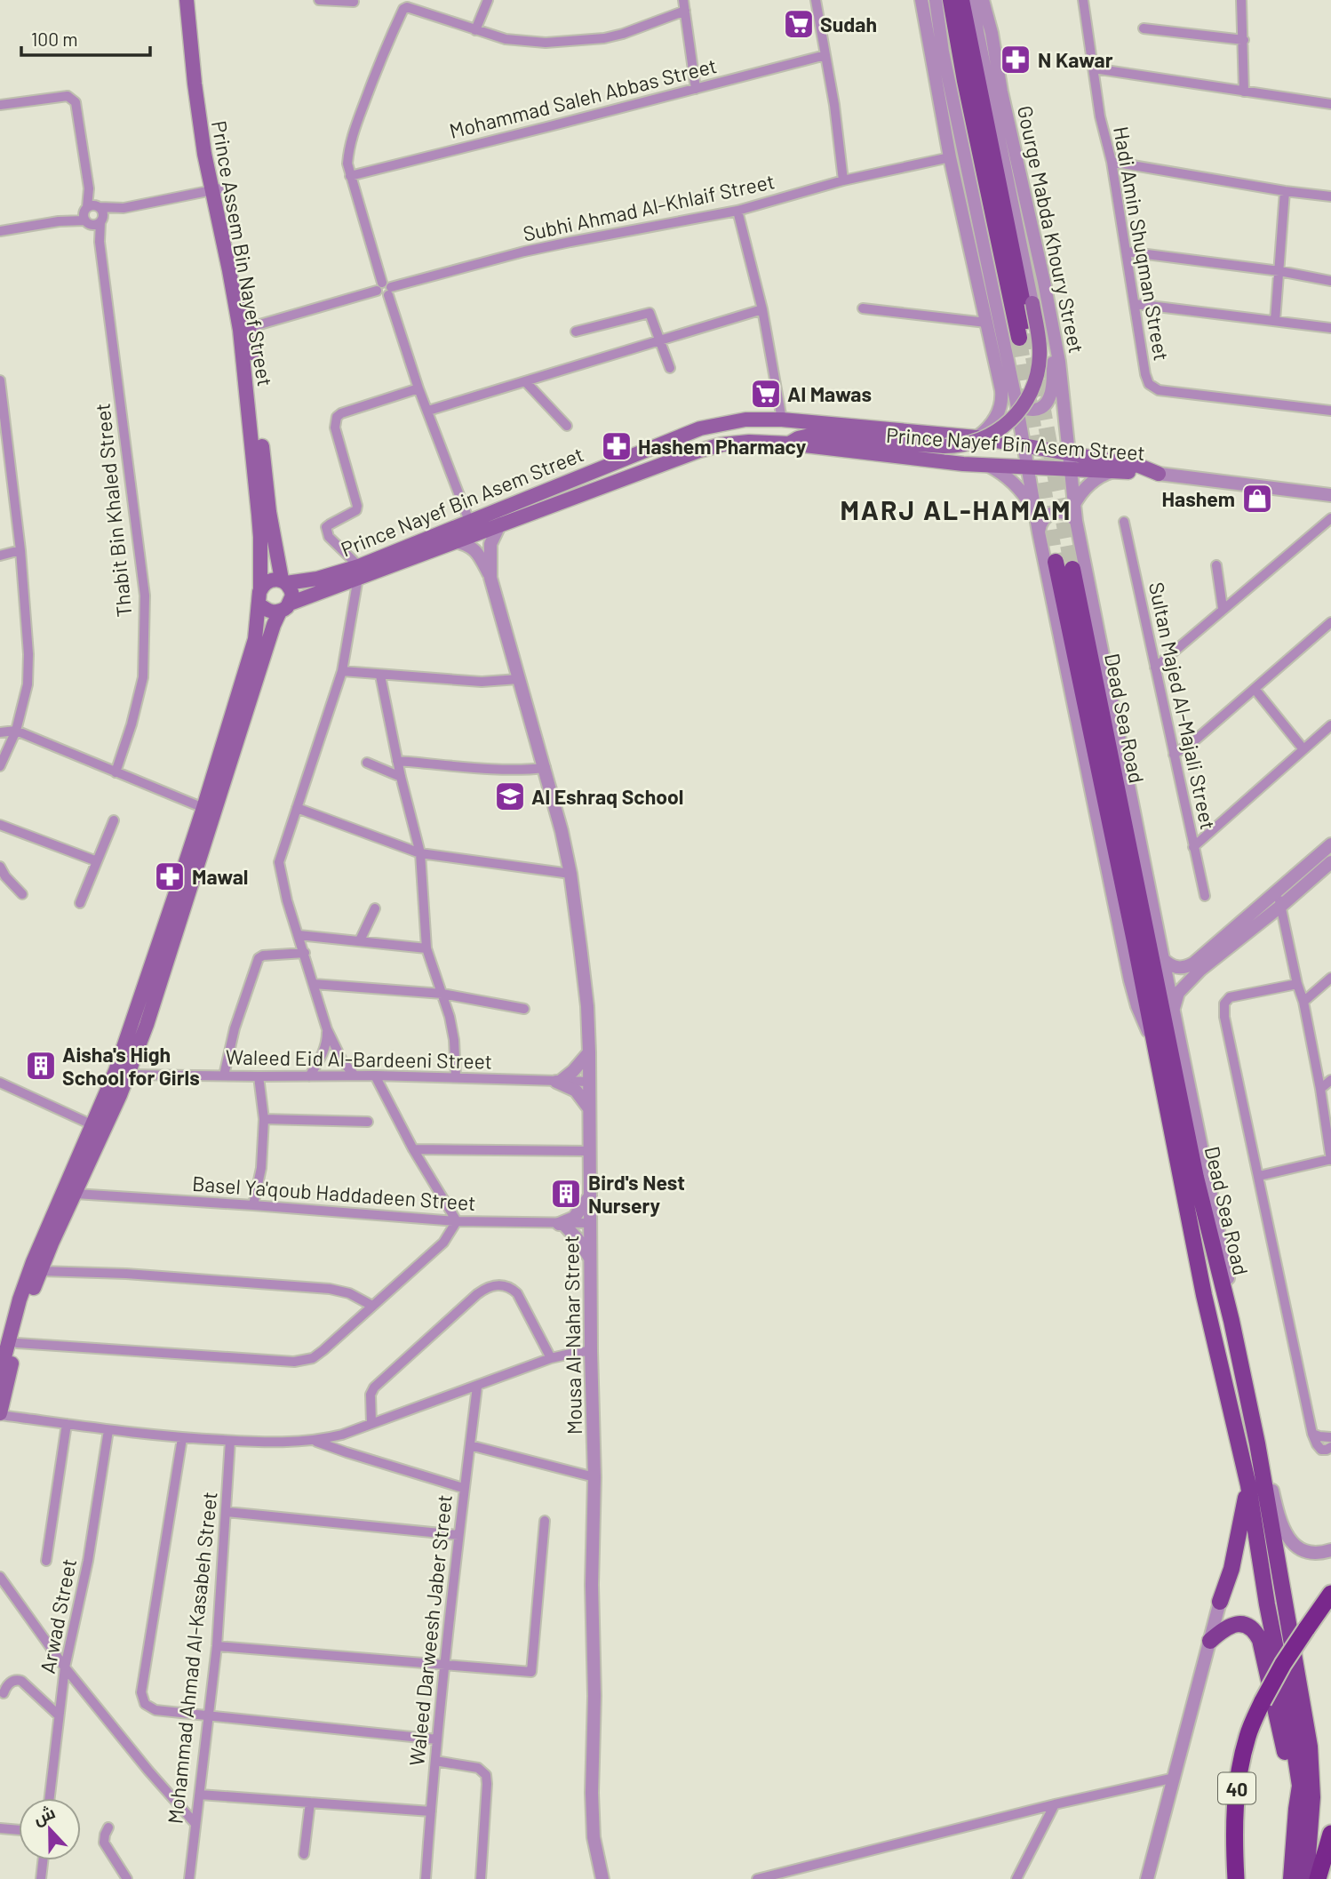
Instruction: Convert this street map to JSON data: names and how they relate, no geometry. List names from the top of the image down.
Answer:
{
  "streets": {
    "highway": ["40"],
    "main road": ["Prince Assem Bin Nayef Street", "Prince Nayef Bin Asem Street", "Dead Sea Road"],
    "street": [
      "Mohammad Saleh Abbas Street",
      "Subhi Ahmad Al-Khlaif Street",
      "Gourge Mabda Khoury Street",
      "Hadi Amin Shuqman Street",
      "Thabit Bin Khaled Street",
      "Sultan Majed Al-Majali Street",
      "Waleed Eid Al-Bardeeni Street",
      "Basel Ya'qoub Haddadeen Street",
      "Mousa Al-Nahar Street",
      "Arwad Street",
      "Waleed Darweesh Jaber Street",
      "Mohammad Ahmad Al-Kasabeh Street"
    ]
  },
  "crossings": [
    ["Subhi Ahmad Al-Khlaif Street", "Prince Assem Bin Nayef Street"],
    ["Gourge Mabda Khoury Street", "Prince Nayef Bin Asem Street"],
    ["Gourge Mabda Khoury Street", "Dead Sea Road"],
    ["Prince Assem Bin Nayef Street", "Prince Nayef Bin Asem Street"],
    ["Prince Assem Bin Nayef Street", "Waleed Eid Al-Bardeeni Street"],
    ["Prince Assem Bin Nayef Street", "Basel Ya'qoub Haddadeen Street"],
    ["Prince Nayef Bin Asem Street", "Dead Sea Road"],
    ["Prince Nayef Bin Asem Street", "Mousa Al-Nahar Street"],
    ["Waleed Eid Al-Bardeeni Street", "Mousa Al-Nahar Street"],
    ["Basel Ya'qoub Haddadeen Street", "Mousa Al-Nahar Street"]
  ],
  "districts": ["MARJ AL-HAMAM"],
  "places": {
    "supermarket": ["Sudah", "Al Mawas"],
    "pharmacy": ["N Kawar", "Hashem Pharmacy", "Mawal"],
    "shop": ["Hashem"],
    "school or university": ["Al Eshraq School"],
    "building": ["Aisha's High School for Girls", "Bird's Nest Nursery"]
  },
  "scale_bar": "100 m",
  "north": "top"
}
